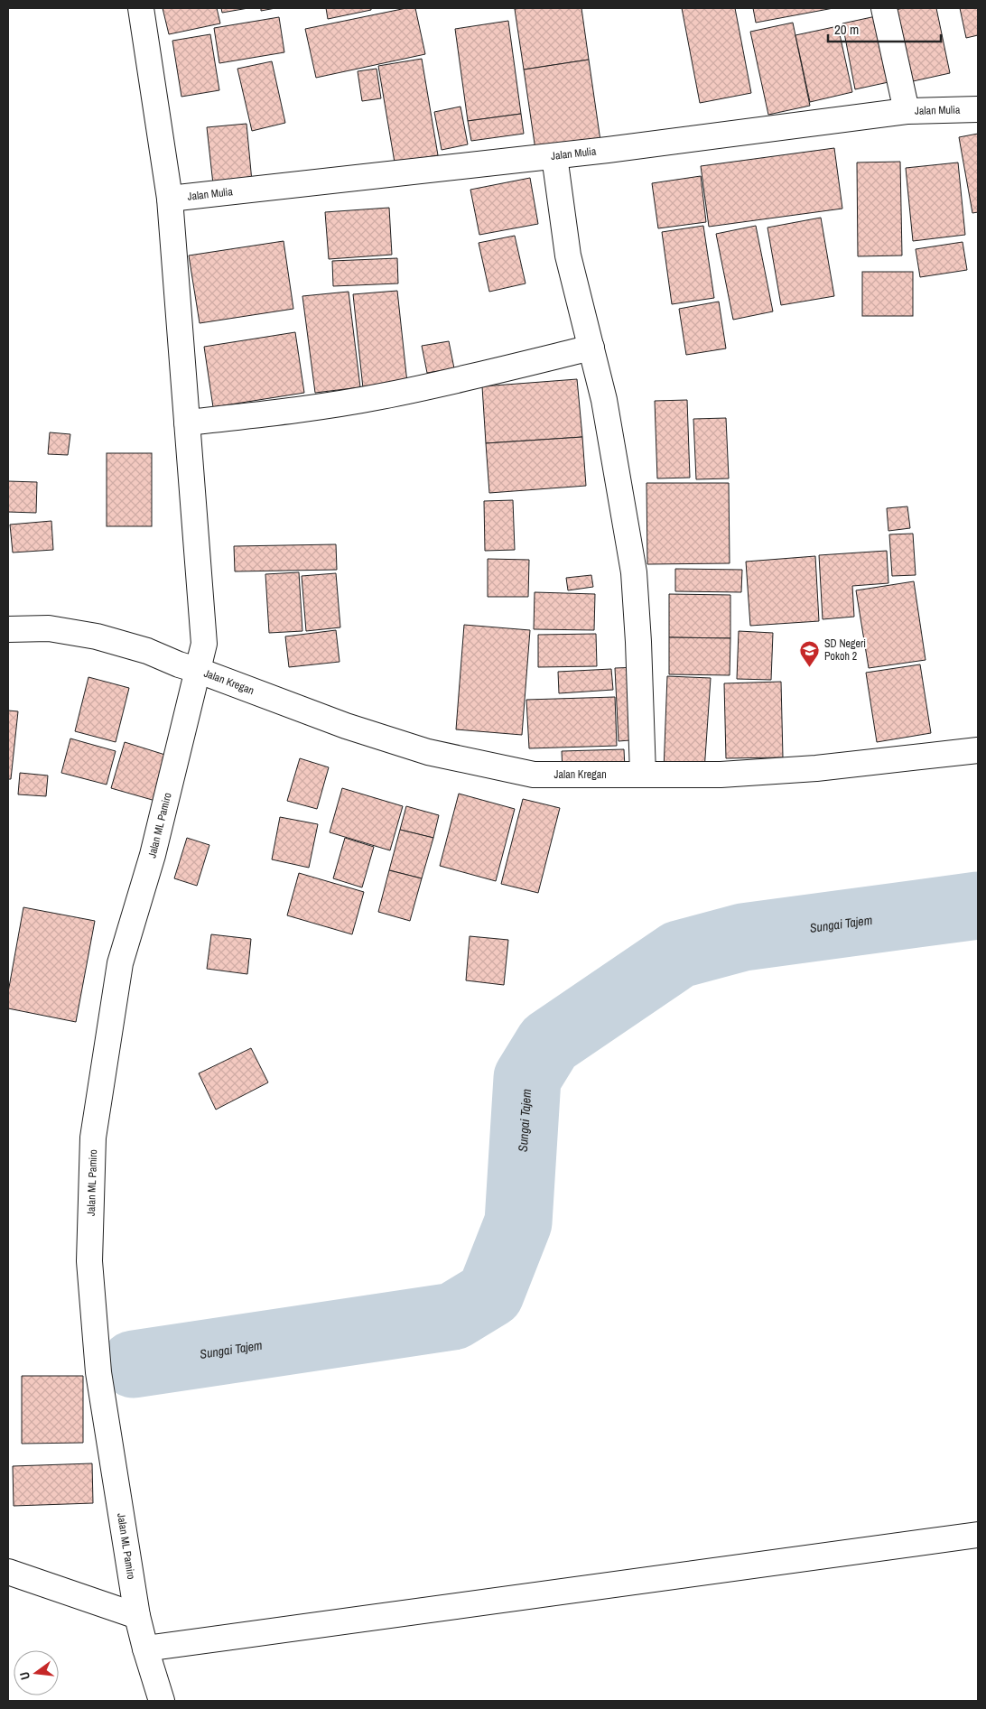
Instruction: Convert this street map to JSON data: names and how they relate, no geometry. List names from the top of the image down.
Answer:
{
  "streets": {
    "street": ["Jalan Mulia", "Jalan Kregan", "Jalan ML Pamiro"]
  },
  "crossings": [
    ["Jalan Mulia", "Jalan ML Pamiro"],
    ["Jalan Kregan", "Jalan ML Pamiro"]
  ],
  "water": ["Sungai Tajem"],
  "places": {
    "school or university": ["SD Negeri Pokoh 2"]
  },
  "scale_bar": "20 m",
  "north": "left"
}
